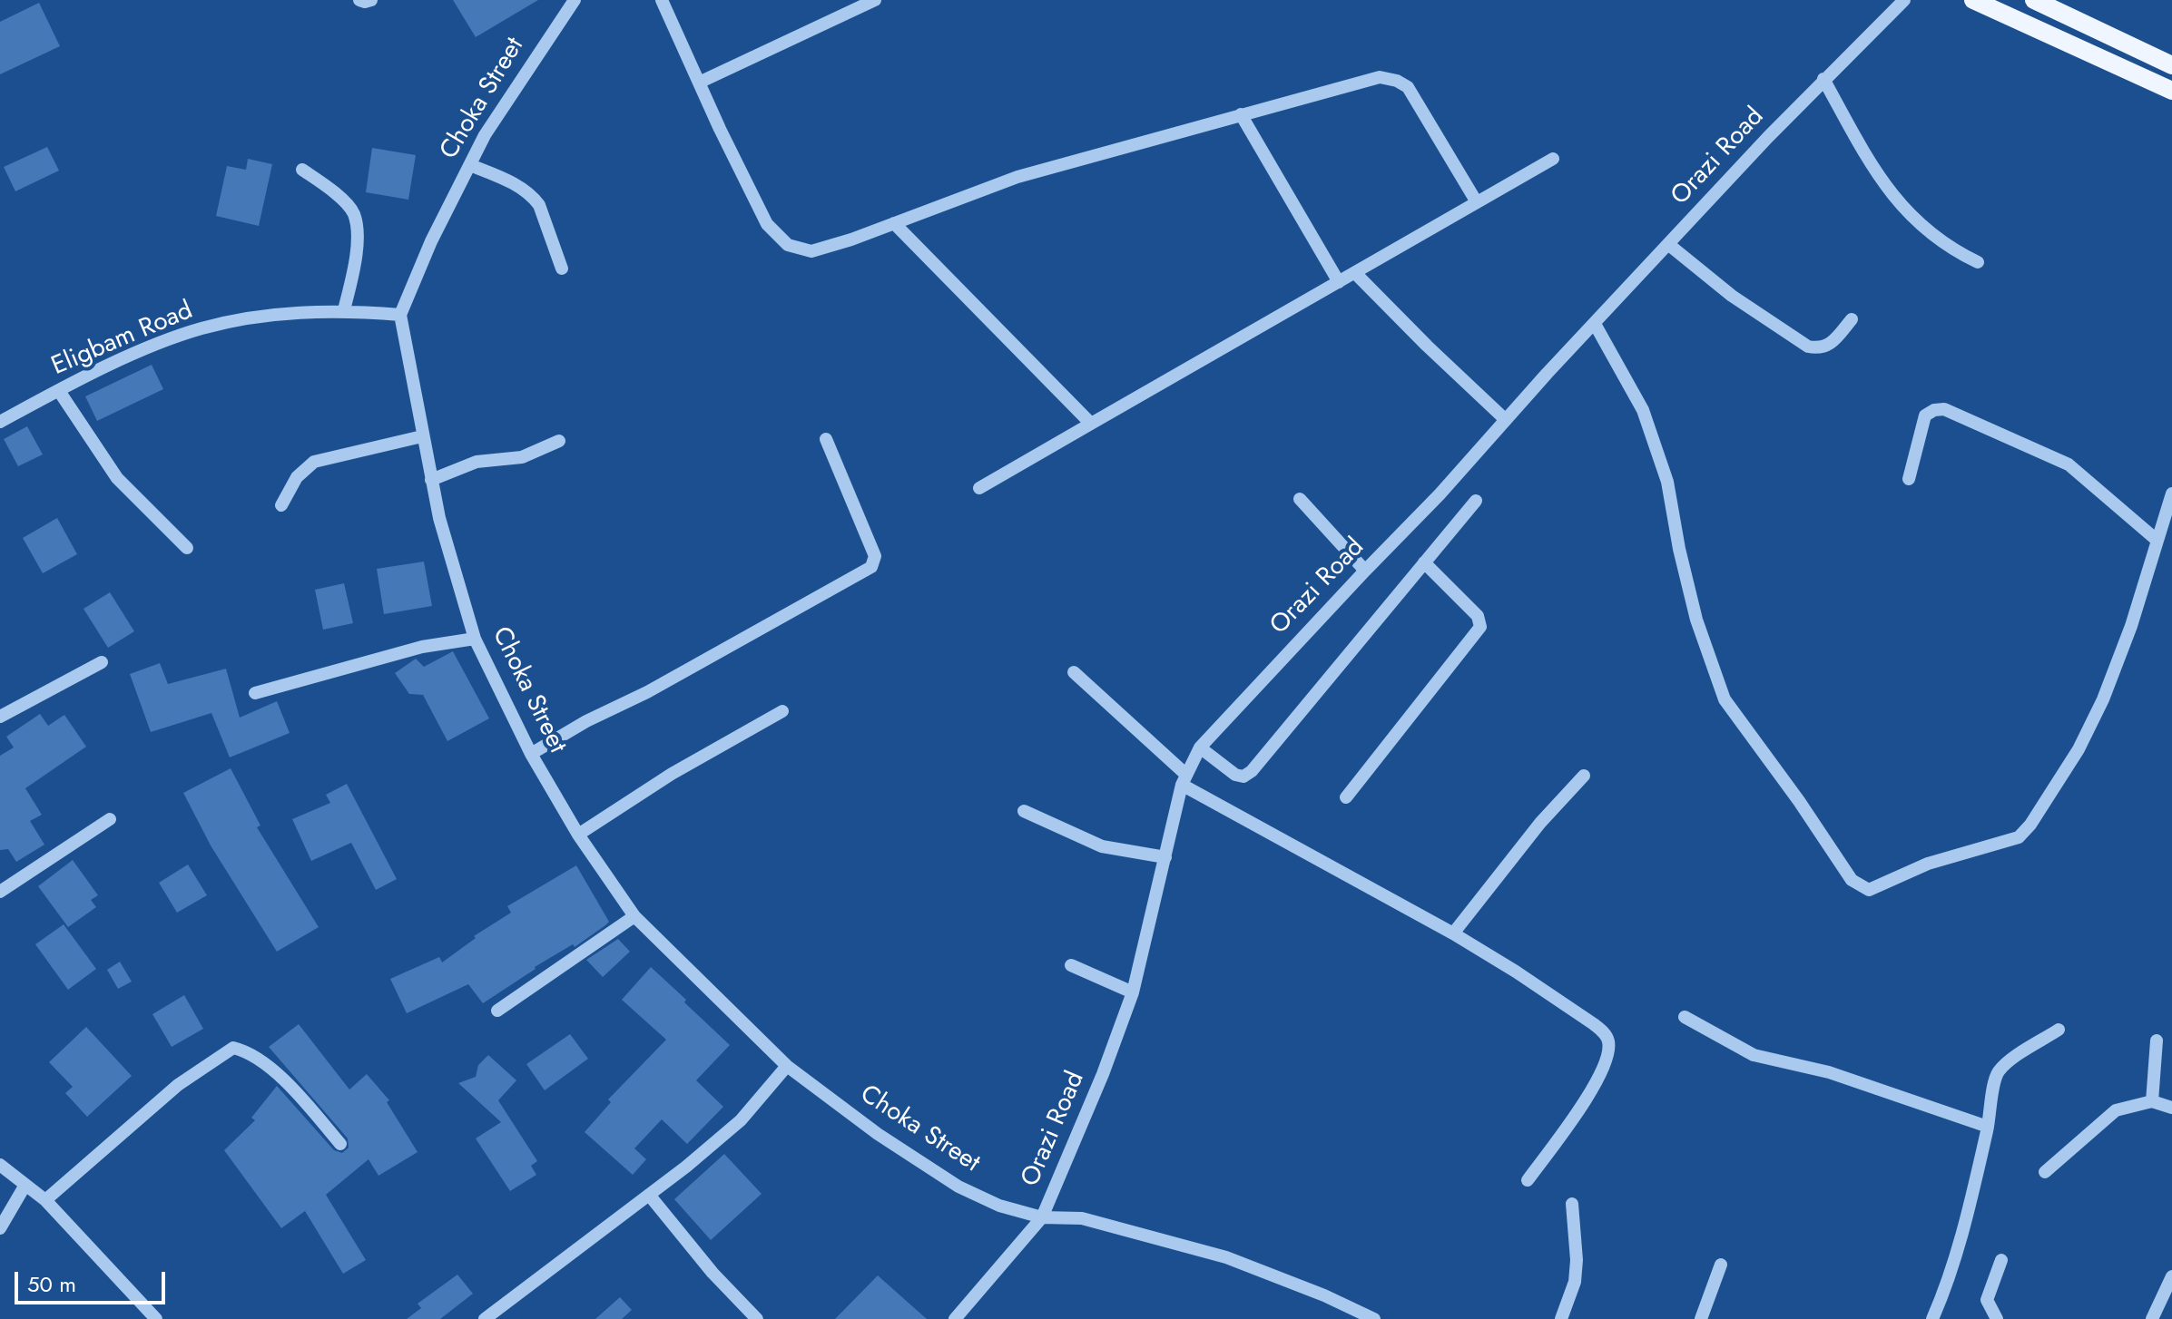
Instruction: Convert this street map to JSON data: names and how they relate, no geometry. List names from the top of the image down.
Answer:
{
  "streets": {
    "street": ["Choka Street", "Orazi Road", "Eligbam Road"]
  },
  "crossings": [
    ["Choka Street", "Orazi Road"],
    ["Choka Street", "Eligbam Road"]
  ],
  "scale_bar": "50 m"
}
